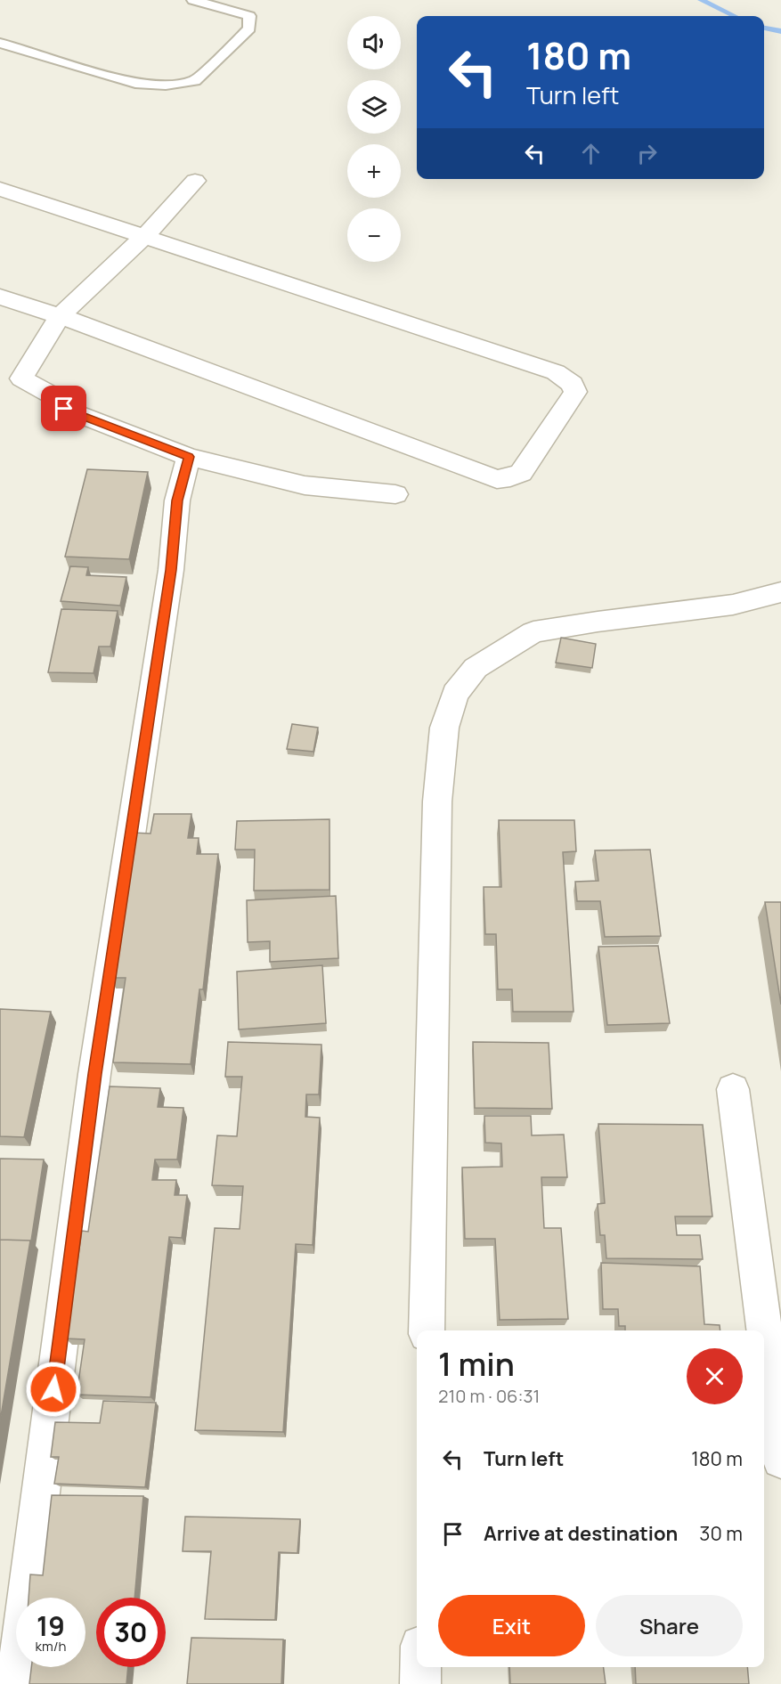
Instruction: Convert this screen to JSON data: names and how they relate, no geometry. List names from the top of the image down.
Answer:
{
  "page": {
    "map_buttons": ["+", "−"],
    "turn": ["180 m", "Turn left"],
    "heading": ["1 min", "210 m · 06:31"],
    "list": [
      {
        "name": "Turn left",
        "value": "180 m"
      },
      {
        "name": "Arrive at destination",
        "value": "30 m"
      }
    ],
    "buttons": ["Exit", "Share"],
    "speed": "19 km/h",
    "limit": "30"
  }
}
